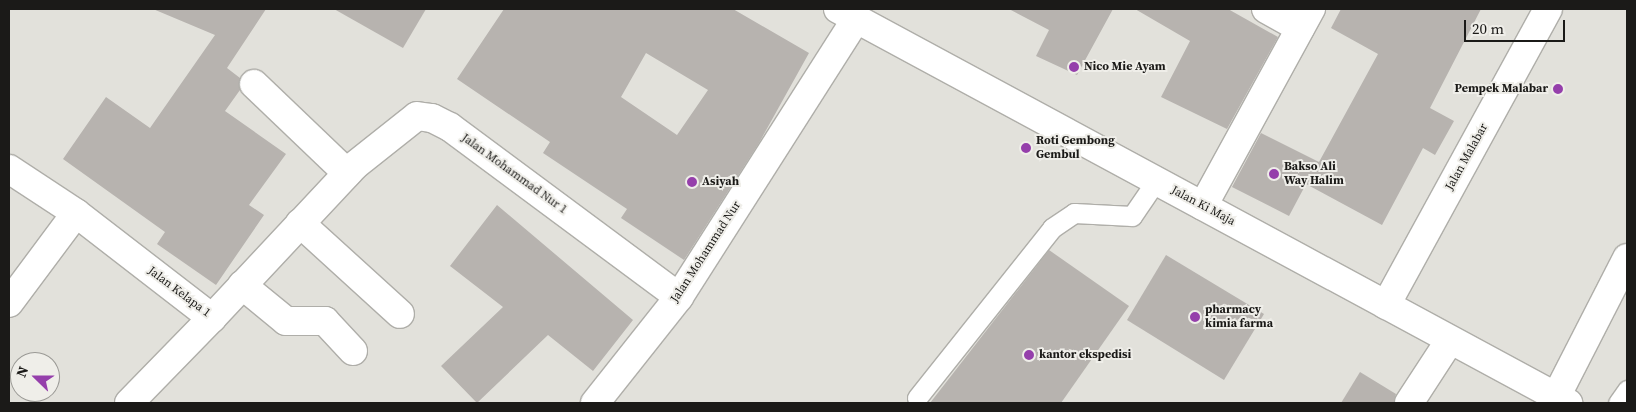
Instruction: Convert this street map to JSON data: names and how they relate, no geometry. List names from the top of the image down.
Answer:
{
  "streets": {
    "street": [
      "Jalan Malabar",
      "Jalan Mohammad Nur 1",
      "Jalan Ki Maja",
      "Jalan Mohammad Nur",
      "Jalan Kelapa 1"
    ]
  },
  "crossings": [
    ["Jalan Malabar", "Jalan Ki Maja"],
    ["Jalan Mohammad Nur 1", "Jalan Mohammad Nur"],
    ["Jalan Mohammad Nur 1", "Jalan Kelapa 1"],
    ["Jalan Ki Maja", "Jalan Mohammad Nur"]
  ],
  "places": [
    "Nico Mie Ayam",
    "Pempek Malabar",
    "Roti Gembong Gembul",
    "Bakso Ali Way Halim",
    "Asiyah",
    "pharmacy kimia farma",
    "kantor ekspedisi"
  ],
  "scale_bar": "20 m",
  "north": "left"
}
